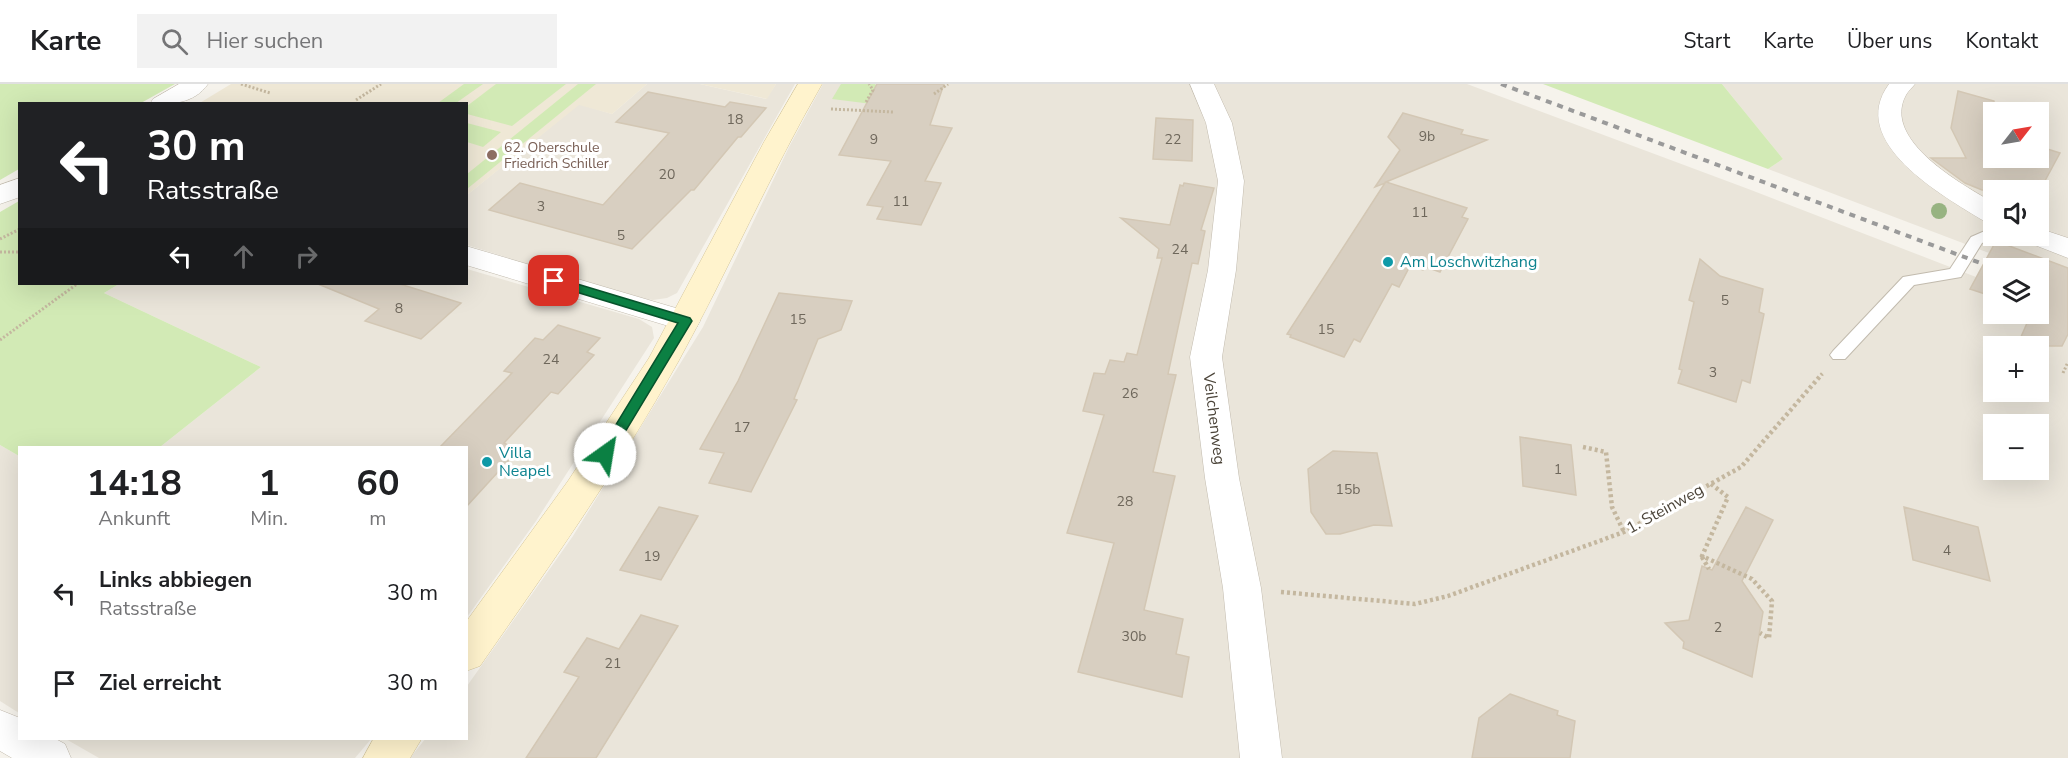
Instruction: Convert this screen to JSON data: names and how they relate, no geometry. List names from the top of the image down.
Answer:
{
  "streets": {
    "street": ["Veilchenweg"],
    "path": ["1. Steinweg"]
  },
  "crossings": [
    ["Veilchenweg", "1. Steinweg"]
  ],
  "places": ["62. Oberschule Friedrich Schiller", "Am Loschwitzhang", "Villa Neapel"],
  "house_numbers": [
    "18",
    "9b",
    "9",
    "22",
    "20",
    "11",
    "3",
    "11",
    "5",
    "24",
    "5",
    "8",
    "15",
    "15",
    "24",
    "3",
    "26",
    "17",
    "1",
    "15b",
    "28",
    "4",
    "19",
    "2",
    "30b",
    "21"
  ],
  "north": "top right",
  "page": {
    "header": "Karte",
    "search": "Hier suchen",
    "nav": [
      "Start",
      "Karte",
      "Über uns",
      "Kontakt"
    ],
    "map_buttons": ["+", "−"],
    "turn": ["30 m", "Ratsstraße"],
    "eta": [
      "14:18",
      "Ankunft",
      "1",
      "Min.",
      "60",
      "m"
    ],
    "list": [
      {
        "name": "Links abbiegen",
        "note": "Ratsstraße",
        "value": "30 m"
      },
      {
        "name": "Ziel erreicht",
        "value": "30 m"
      }
    ]
  }
}
